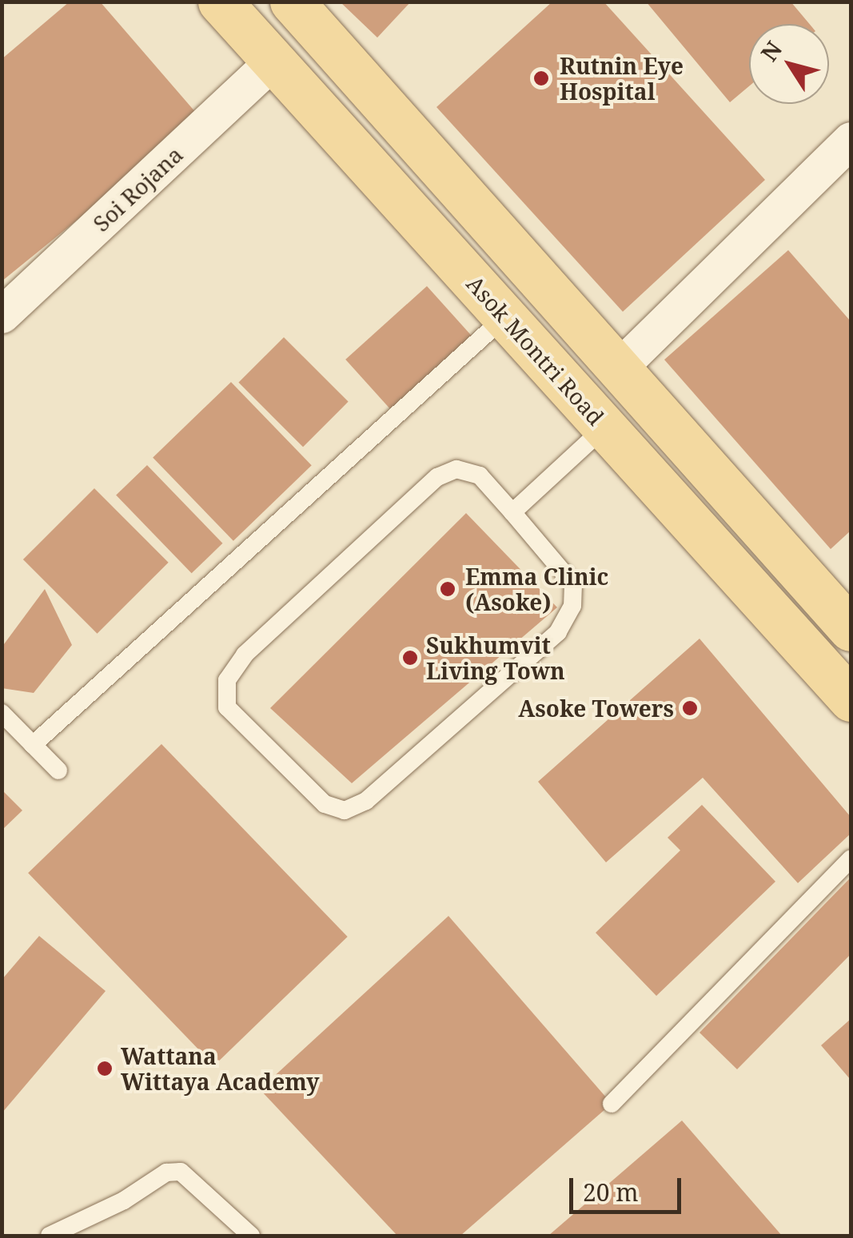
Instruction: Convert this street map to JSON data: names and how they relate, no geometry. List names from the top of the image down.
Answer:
{
  "streets": {
    "main road": ["Asok Montri Road"],
    "street": ["Soi Rojana"]
  },
  "crossings": [
    ["Soi Rojana", "Asok Montri Road"]
  ],
  "places": [
    "Rutnin Eye Hospital",
    "Emma Clinic (Asoke)",
    "Sukhumvit Living Town",
    "Asoke Towers",
    "Wattana Wittaya Academy"
  ],
  "scale_bar": "20 m",
  "north": "top left"
}
